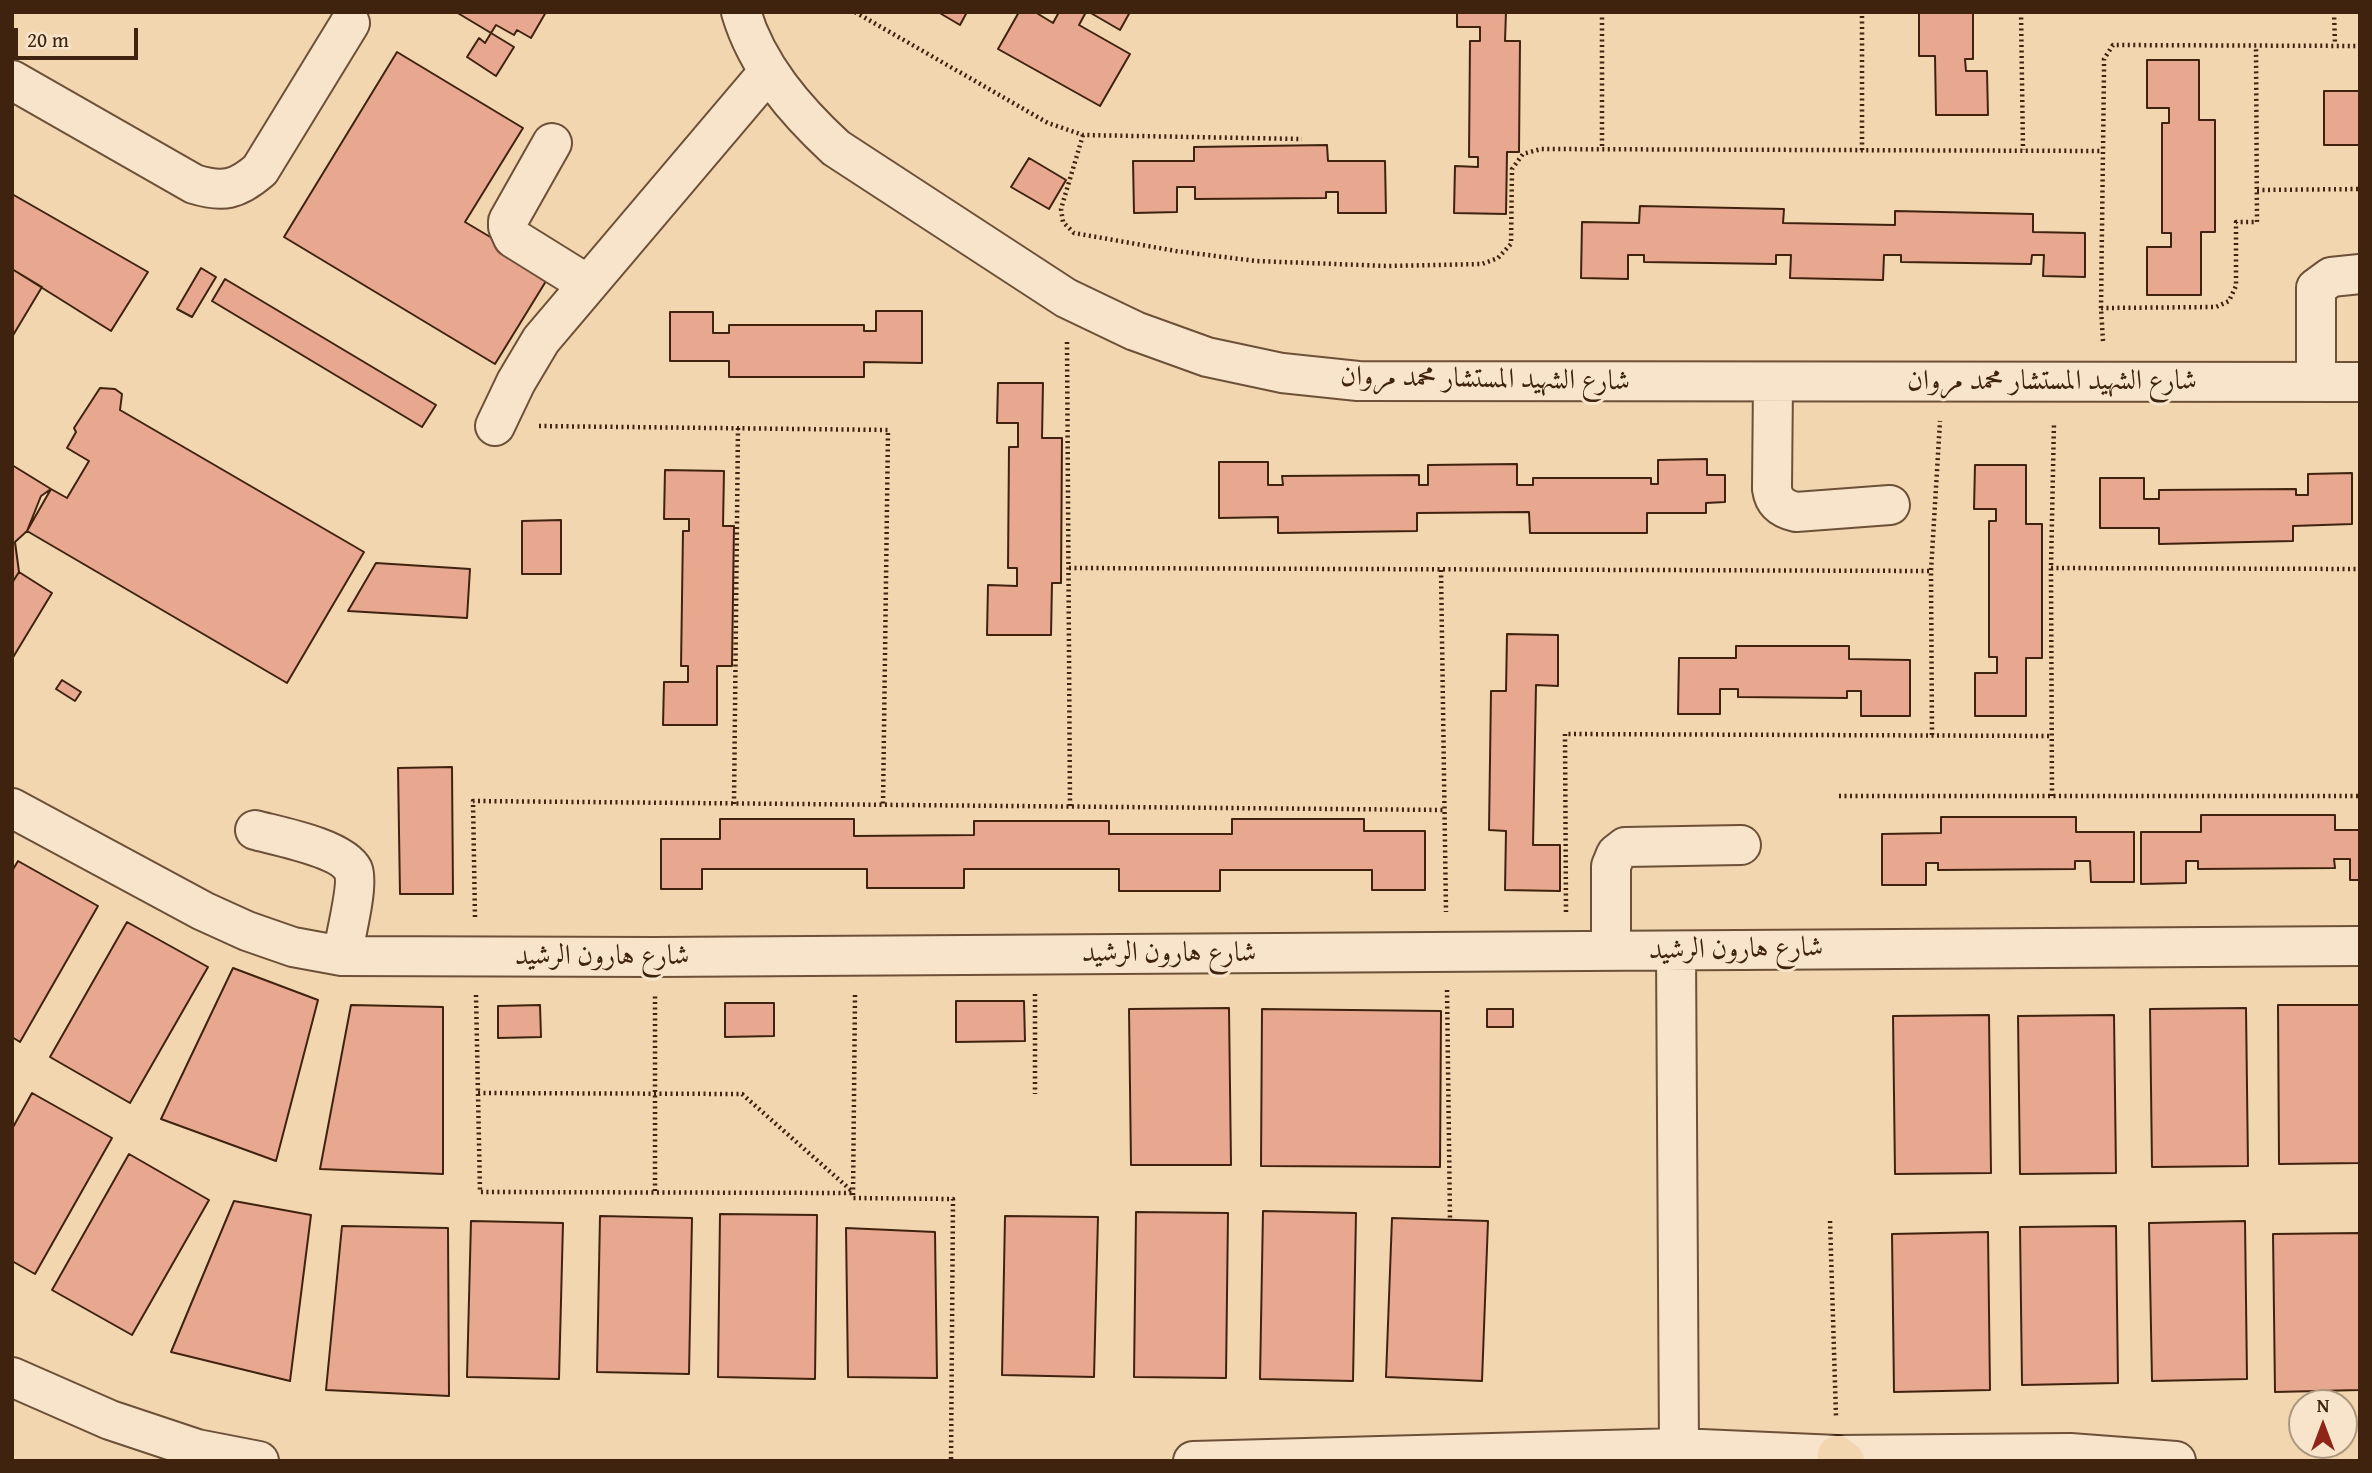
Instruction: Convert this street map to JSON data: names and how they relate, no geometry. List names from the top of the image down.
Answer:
{
  "streets": {
    "street": ["شارع الشهيد المستشار محمد مروان", "شارع هارون الرشيد"]
  },
  "scale_bar": "20 m",
  "north": "top"
}
